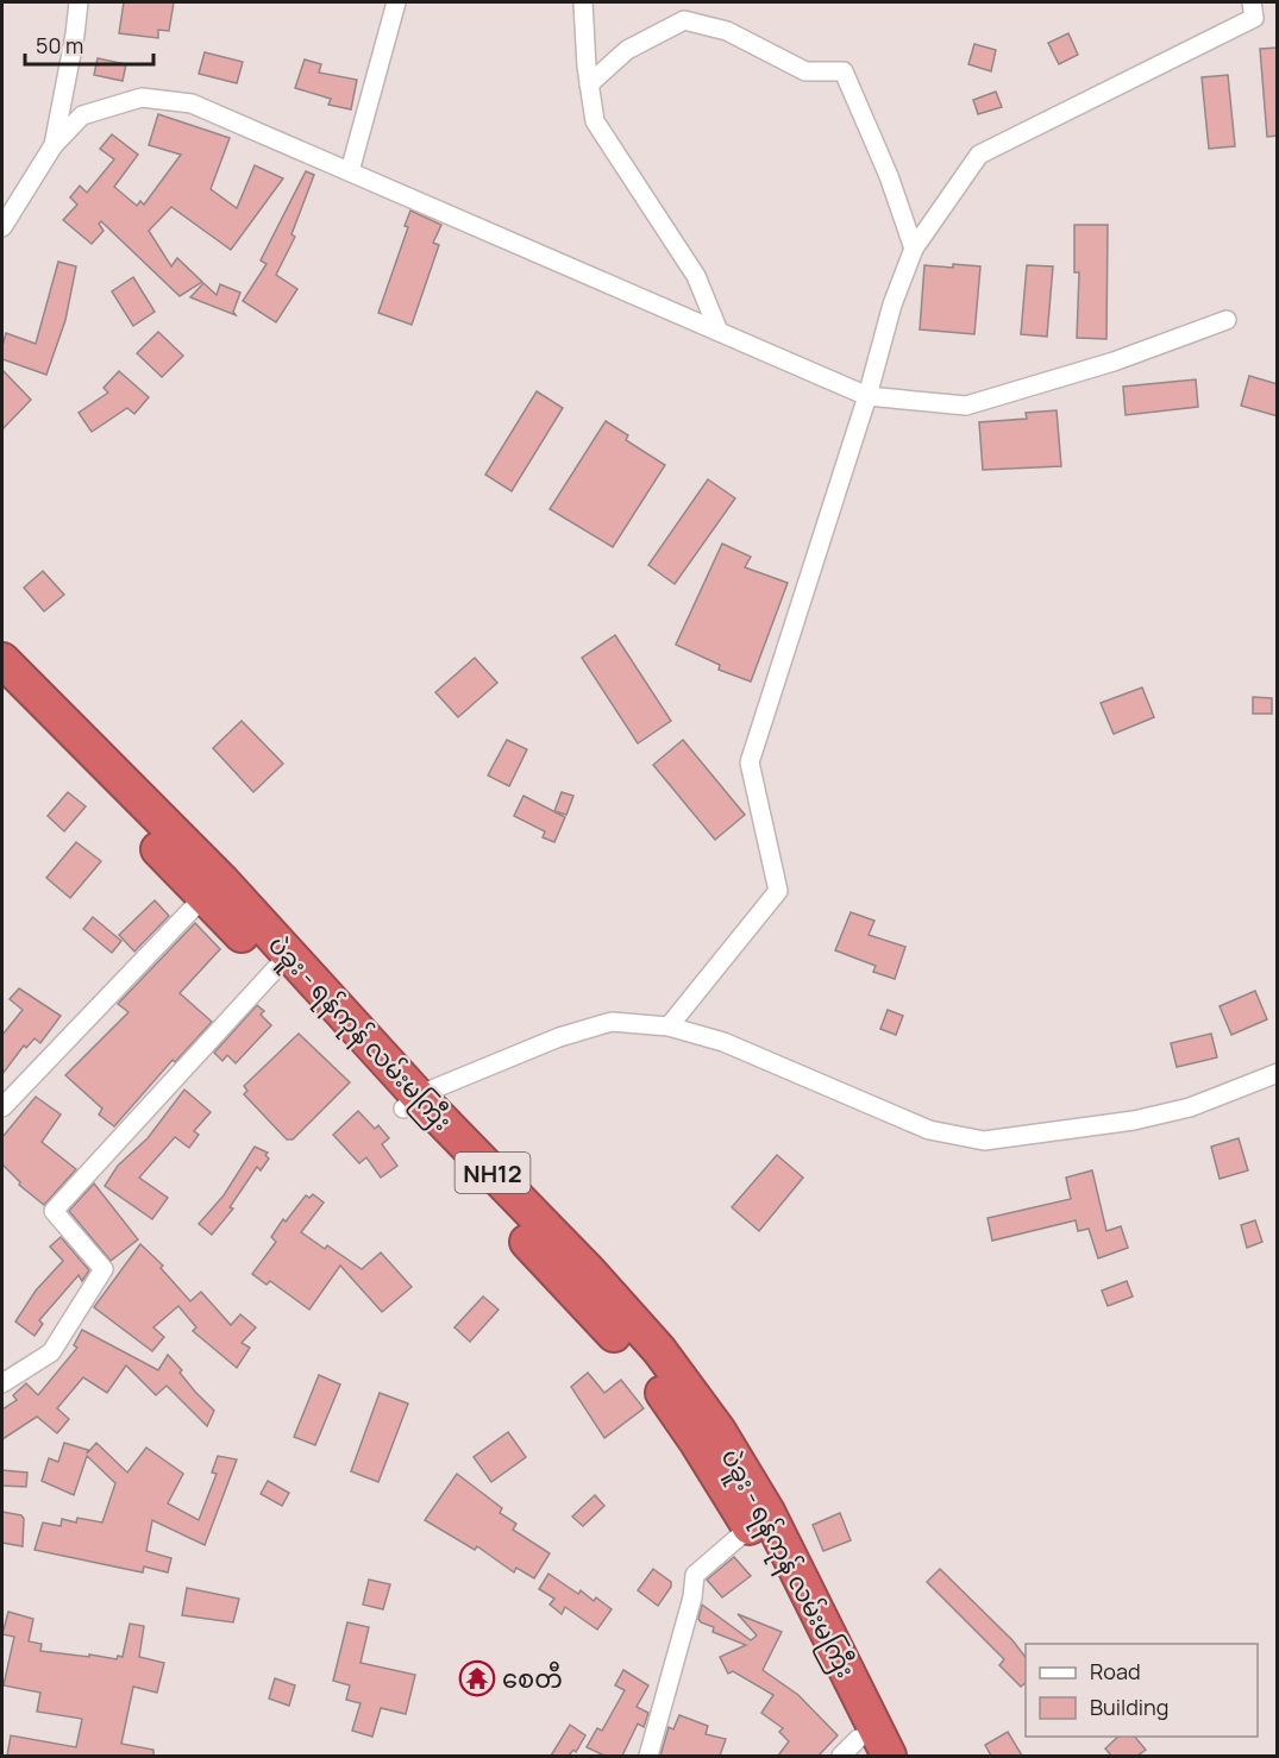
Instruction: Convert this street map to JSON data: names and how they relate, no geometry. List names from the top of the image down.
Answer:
{
  "streets": {
    "highway": ["ပဲခူး - ရန်ကုန် လမ်းမကြီး", "NH12"]
  },
  "places": {
    "temple": ["စေတီ"]
  },
  "legend": ["Road", "Building"],
  "scale_bar": "50 m"
}
